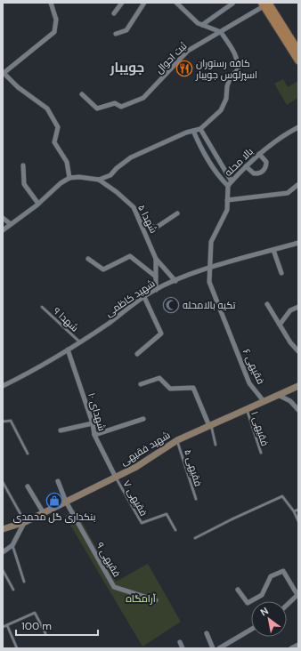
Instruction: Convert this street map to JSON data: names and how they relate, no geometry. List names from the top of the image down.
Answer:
{
  "streets": {
    "main road": ["شهید فقیهی"],
    "street": [
      "ثبت احوال",
      "بالا محله",
      "شهدا ۵",
      "شهید کاظمی",
      "فقیهی ۶",
      "شهدای ۱۰",
      "فقیهی ۹"
    ],
    "lane": [
      "شهدا ۹",
      "فقیهی ۱",
      "فقیهی ۵",
      "فقیهی ۷"
    ]
  },
  "crossings": [
    ["بالا محله", "شهید کاظمی"],
    ["بالا محله", "فقیهی ۶"],
    ["شهدا ۵", "شهید کاظمی"],
    ["شهید کاظمی", "شهدا ۹"],
    ["شهید کاظمی", "فقیهی ۶"],
    ["شهید کاظمی", "شهدای ۱۰"],
    ["فقیهی ۶", "شهید فقیهی"],
    ["شهدای ۱۰", "شهید فقیهی"],
    ["شهدای ۱۰", "فقیهی ۷"],
    ["فقیهی ۱", "شهید فقیهی"],
    ["شهید فقیهی", "فقیهی ۵"],
    ["شهید فقیهی", "فقیهی ۷"],
    ["شهید فقیهی", "فقیهی ۹"]
  ],
  "districts": ["جویبار"],
  "parks": ["آرامگاه"],
  "places": {
    "restaurant": ["کافه رستوران اسپرلوس جویبار"],
    "mosque": ["تکیه بالامحله"],
    "shop": ["بنکداری گل محمدی"]
  },
  "scale_bar": "100 m",
  "north": "top left"
}
